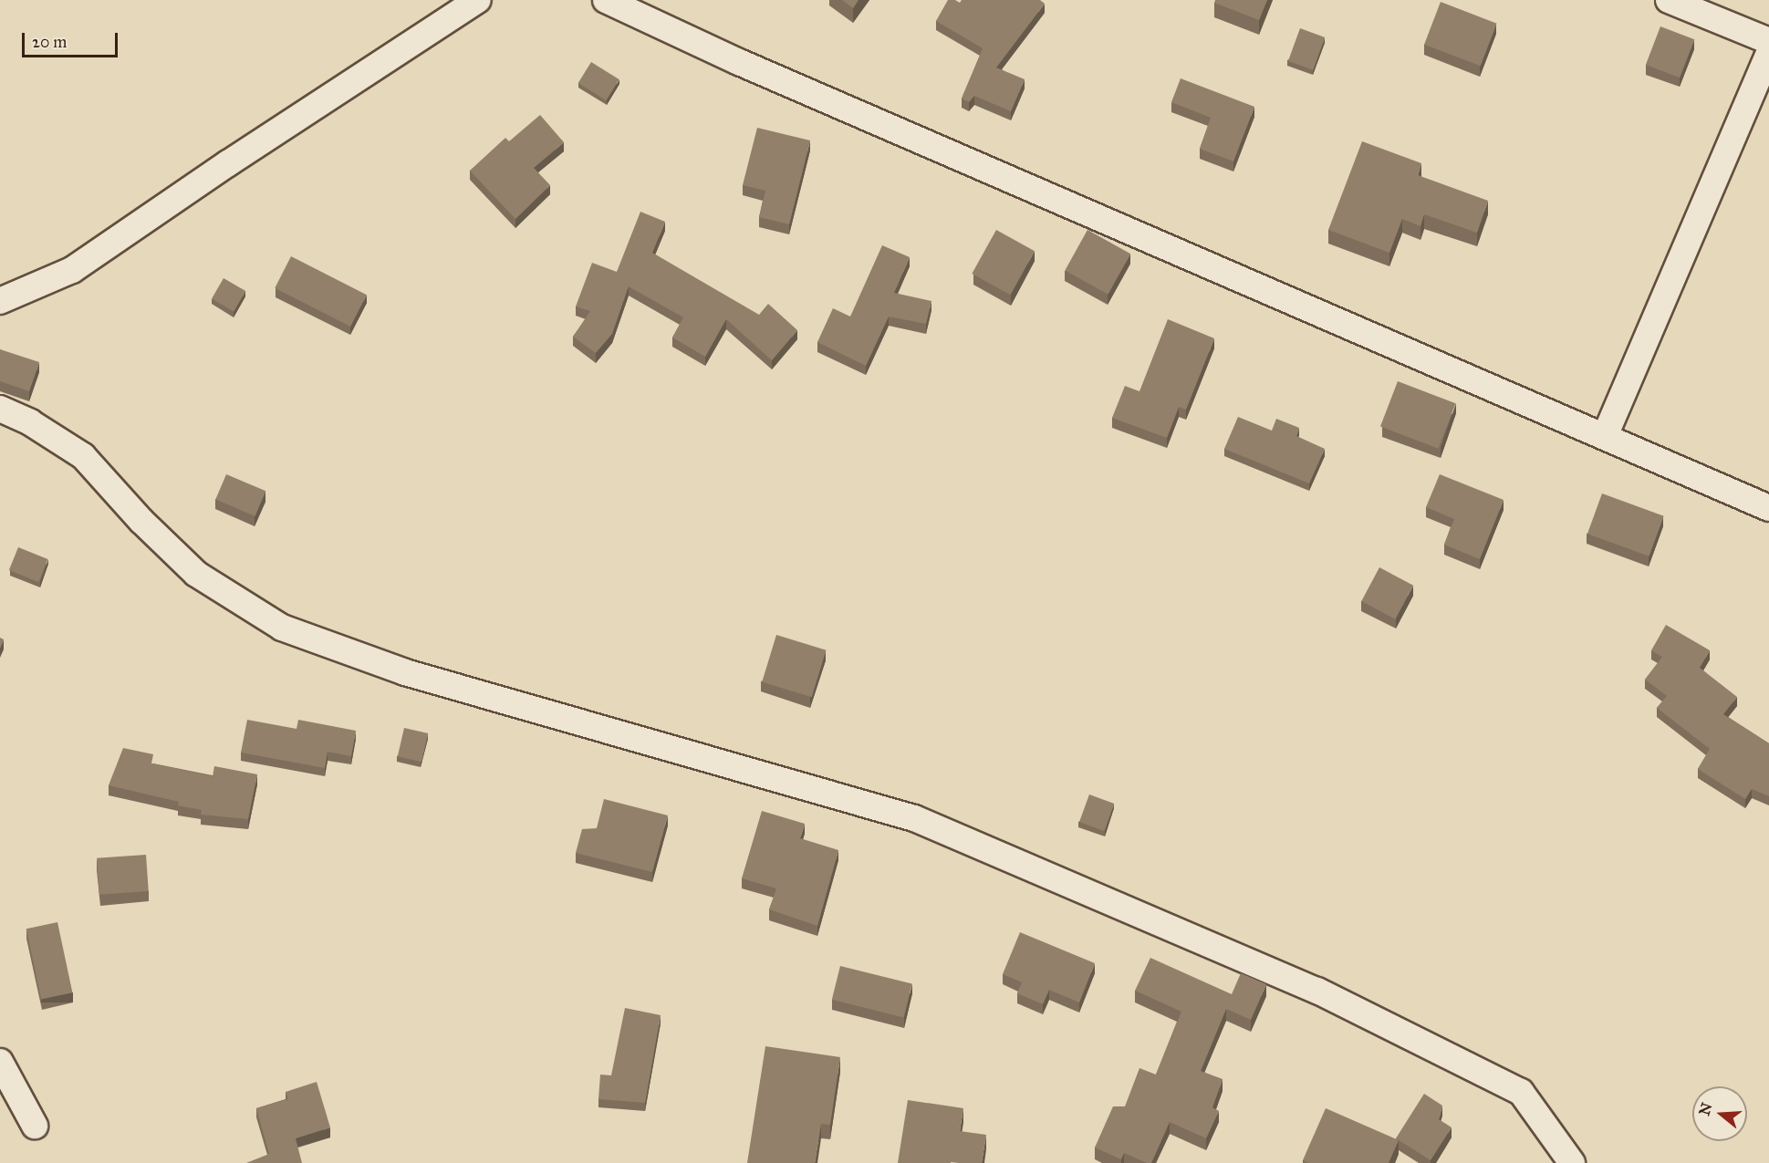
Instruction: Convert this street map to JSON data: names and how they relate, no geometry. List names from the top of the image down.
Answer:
{
  "scale_bar": "20 m",
  "north": "left"
}
